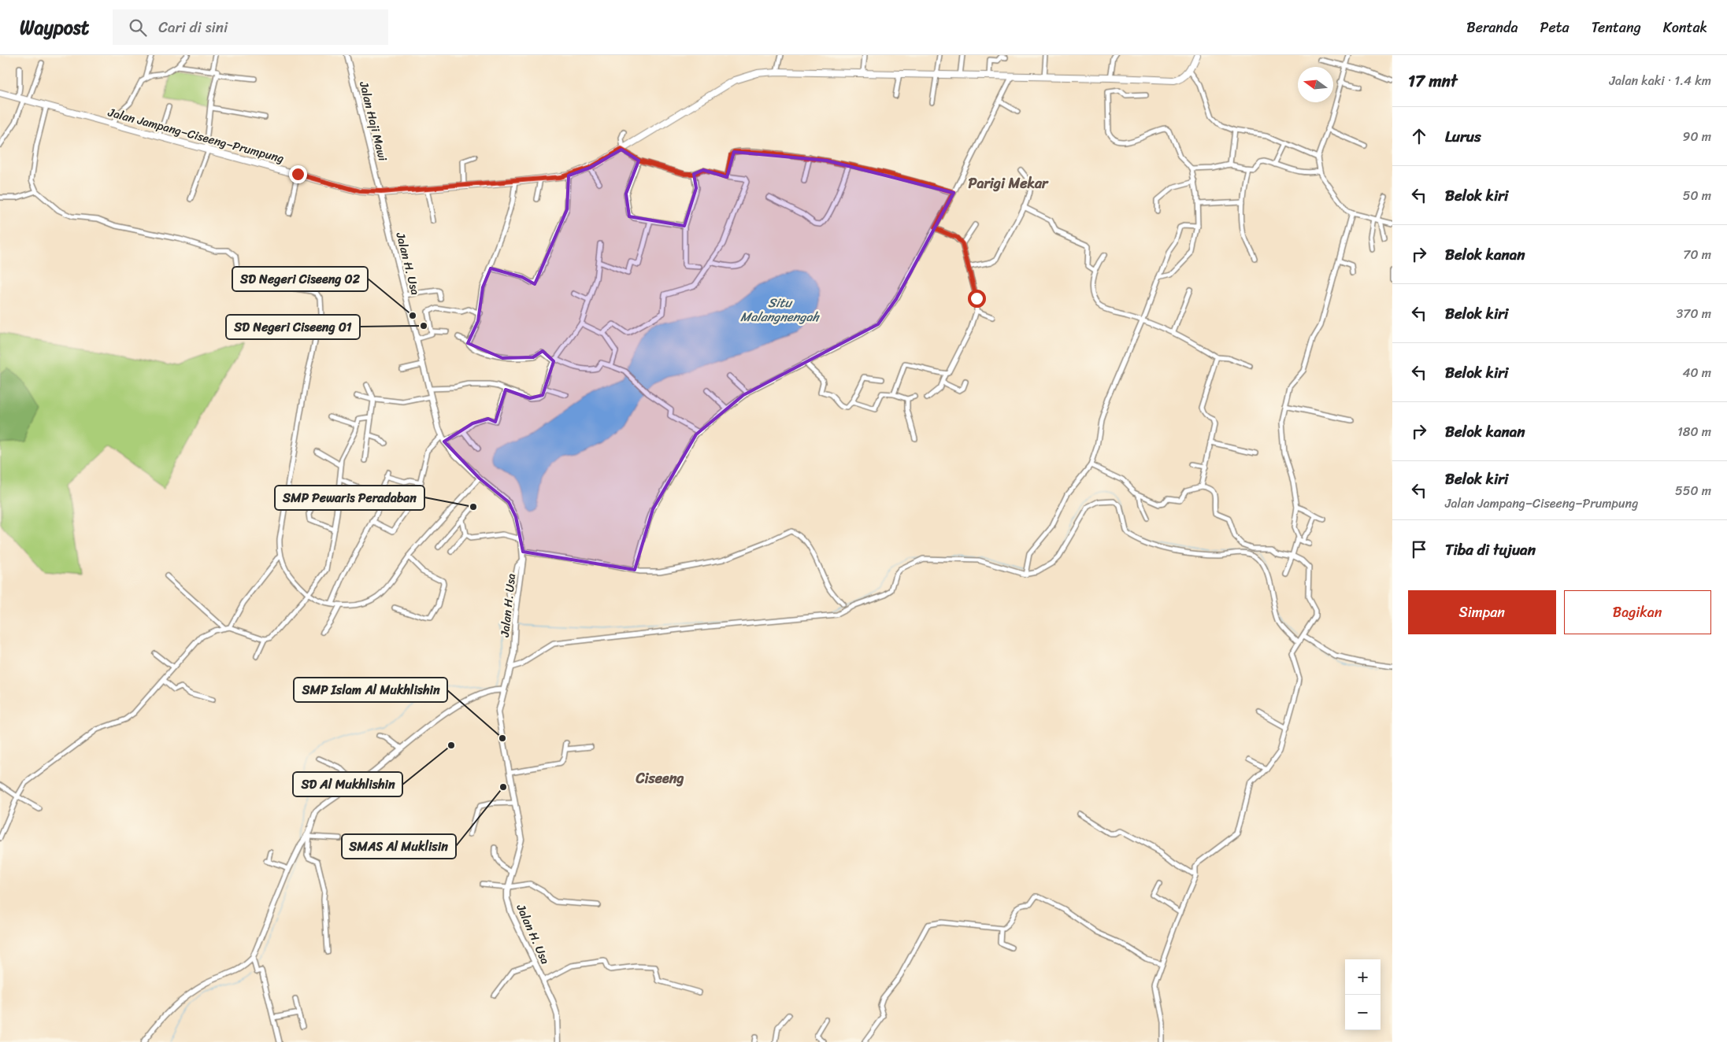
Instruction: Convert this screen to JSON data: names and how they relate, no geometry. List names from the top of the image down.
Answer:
{
  "streets": {
    "main road": ["Jalan Jampang–Ciseeng–Prumpung"],
    "street": ["Jalan Haji Mawi", "Jalan H. Usa"]
  },
  "crossings": [
    ["Jalan Haji Mawi", "Jalan Jampang–Ciseeng–Prumpung"],
    ["Jalan Haji Mawi", "Jalan H. Usa"],
    ["Jalan Jampang–Ciseeng–Prumpung", "Jalan H. Usa"]
  ],
  "districts": ["Parigi Mekar", "Ciseeng"],
  "water": ["Situ Malangnengah"],
  "places": [
    "SD Negeri Ciseeng 02",
    "SD Negeri Ciseeng 01",
    "SMP Pewaris Peradaban",
    "SMP Islam Al Mukhlishin",
    "SD Al Mukhlishin",
    "SMAS Al Muklisin"
  ],
  "north": "left",
  "page": {
    "header": "Waypost",
    "search": "Cari di sini",
    "nav": [
      "Beranda",
      "Peta",
      "Tentang",
      "Kontak"
    ],
    "heading": ["17 mnt", "Jalan kaki · 1.4 km"],
    "list": [
      ["Lurus", "90 m"],
      ["Belok kiri", "50 m"],
      ["Belok kanan", "70 m"],
      ["Belok kiri", "370 m"],
      ["Belok kiri", "40 m"],
      ["Belok kanan", "180 m"],
      ["Belok kiri", "Jalan Jampang–Ciseeng–Prumpung", "550 m"],
      "Tiba di tujuan"
    ],
    "buttons": ["Simpan", "Bagikan"],
    "map_buttons": ["+", "−"]
  }
}
